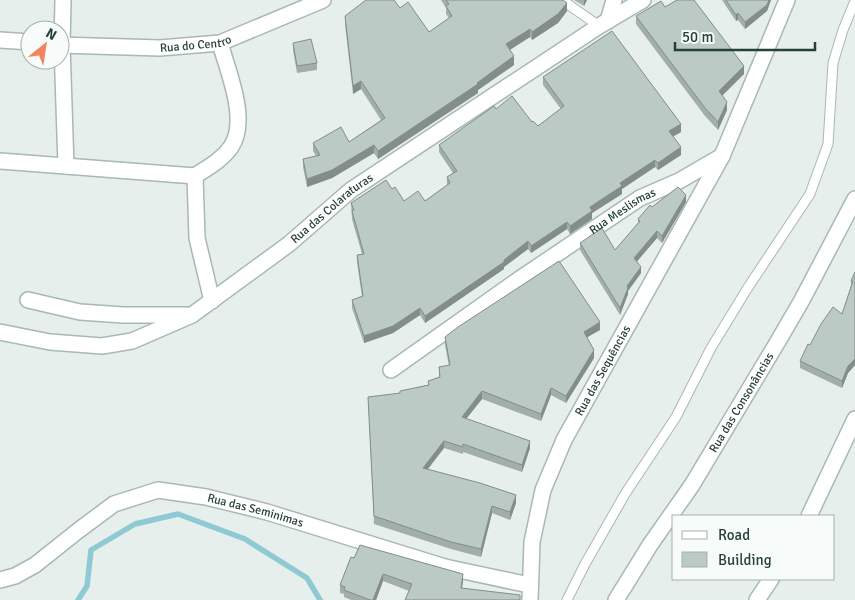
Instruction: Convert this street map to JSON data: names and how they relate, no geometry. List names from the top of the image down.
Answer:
{
  "streets": {
    "street": [
      "Rua do Centro",
      "Rua das Colaraturas",
      "Rua Meslismas",
      "Rua das Sequências",
      "Rua das Consonâncias",
      "Rua das Seminimas"
    ]
  },
  "crossings": [
    ["Rua Meslismas", "Rua das Sequências"],
    ["Rua das Sequências", "Rua das Seminimas"]
  ],
  "legend": ["Road", "Building"],
  "scale_bar": "50 m",
  "north": "top right"
}
